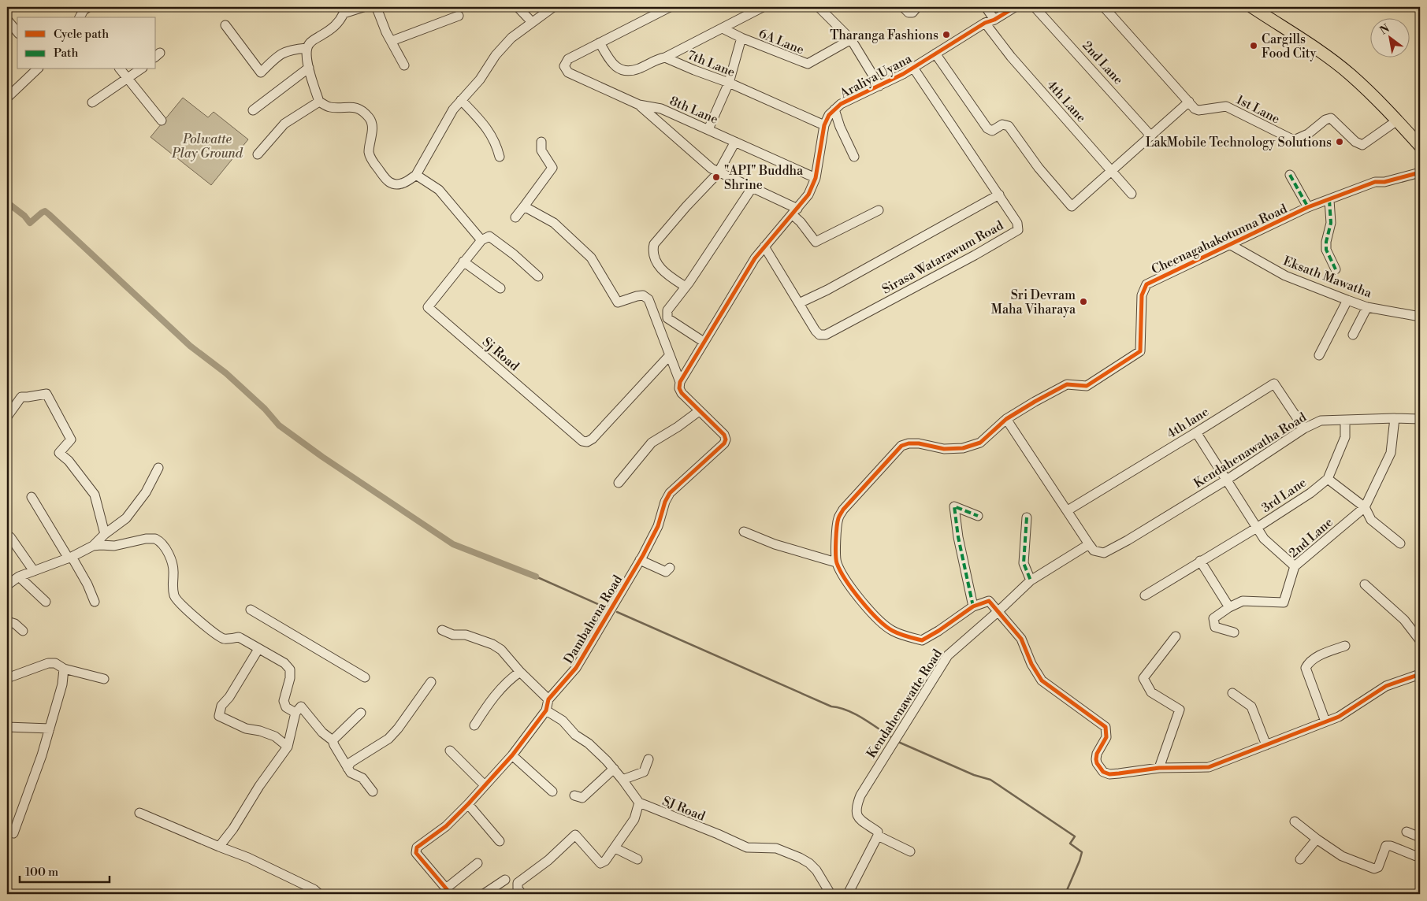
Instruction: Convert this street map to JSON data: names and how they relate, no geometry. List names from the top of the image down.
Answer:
{
  "streets": {
    "street": [
      "6A Lane",
      "2nd Lane",
      "7th Lane",
      "Araliya Uyana",
      "4th Lane",
      "1st Lane",
      "8th Lane",
      "Cheenagahakotunna Road",
      "Sirasa Watarawum Road",
      "Eksath Mawatha",
      "Sj Road",
      "4th lane",
      "Kendahenawatha Road",
      "3rd Lane",
      "Dambahena Road",
      "Kendahenawatte Road",
      "SJ Road"
    ]
  },
  "crossings": [
    ["2nd Lane", "Kendahenawatha Road"],
    ["7th Lane", "Araliya Uyana"],
    ["Araliya Uyana", "4th Lane"],
    ["Araliya Uyana", "8th Lane"],
    ["Araliya Uyana", "Sirasa Watarawum Road"],
    ["Cheenagahakotunna Road", "Eksath Mawatha"],
    ["4th lane", "Kendahenawatha Road"],
    ["Kendahenawatha Road", "3rd Lane"],
    ["Kendahenawatha Road", "Kendahenawatte Road"]
  ],
  "parks": ["Polwatte Play Ground"],
  "places": [
    "Tharanga Fashions",
    "Cargills Food City",
    "LakMobile Technology Solutions",
    "\"API\" Buddha Shrine",
    "Sri Devram Maha Viharaya"
  ],
  "legend": ["Cycle path", "Path"],
  "scale_bar": "100 m",
  "north": "top left"
}
